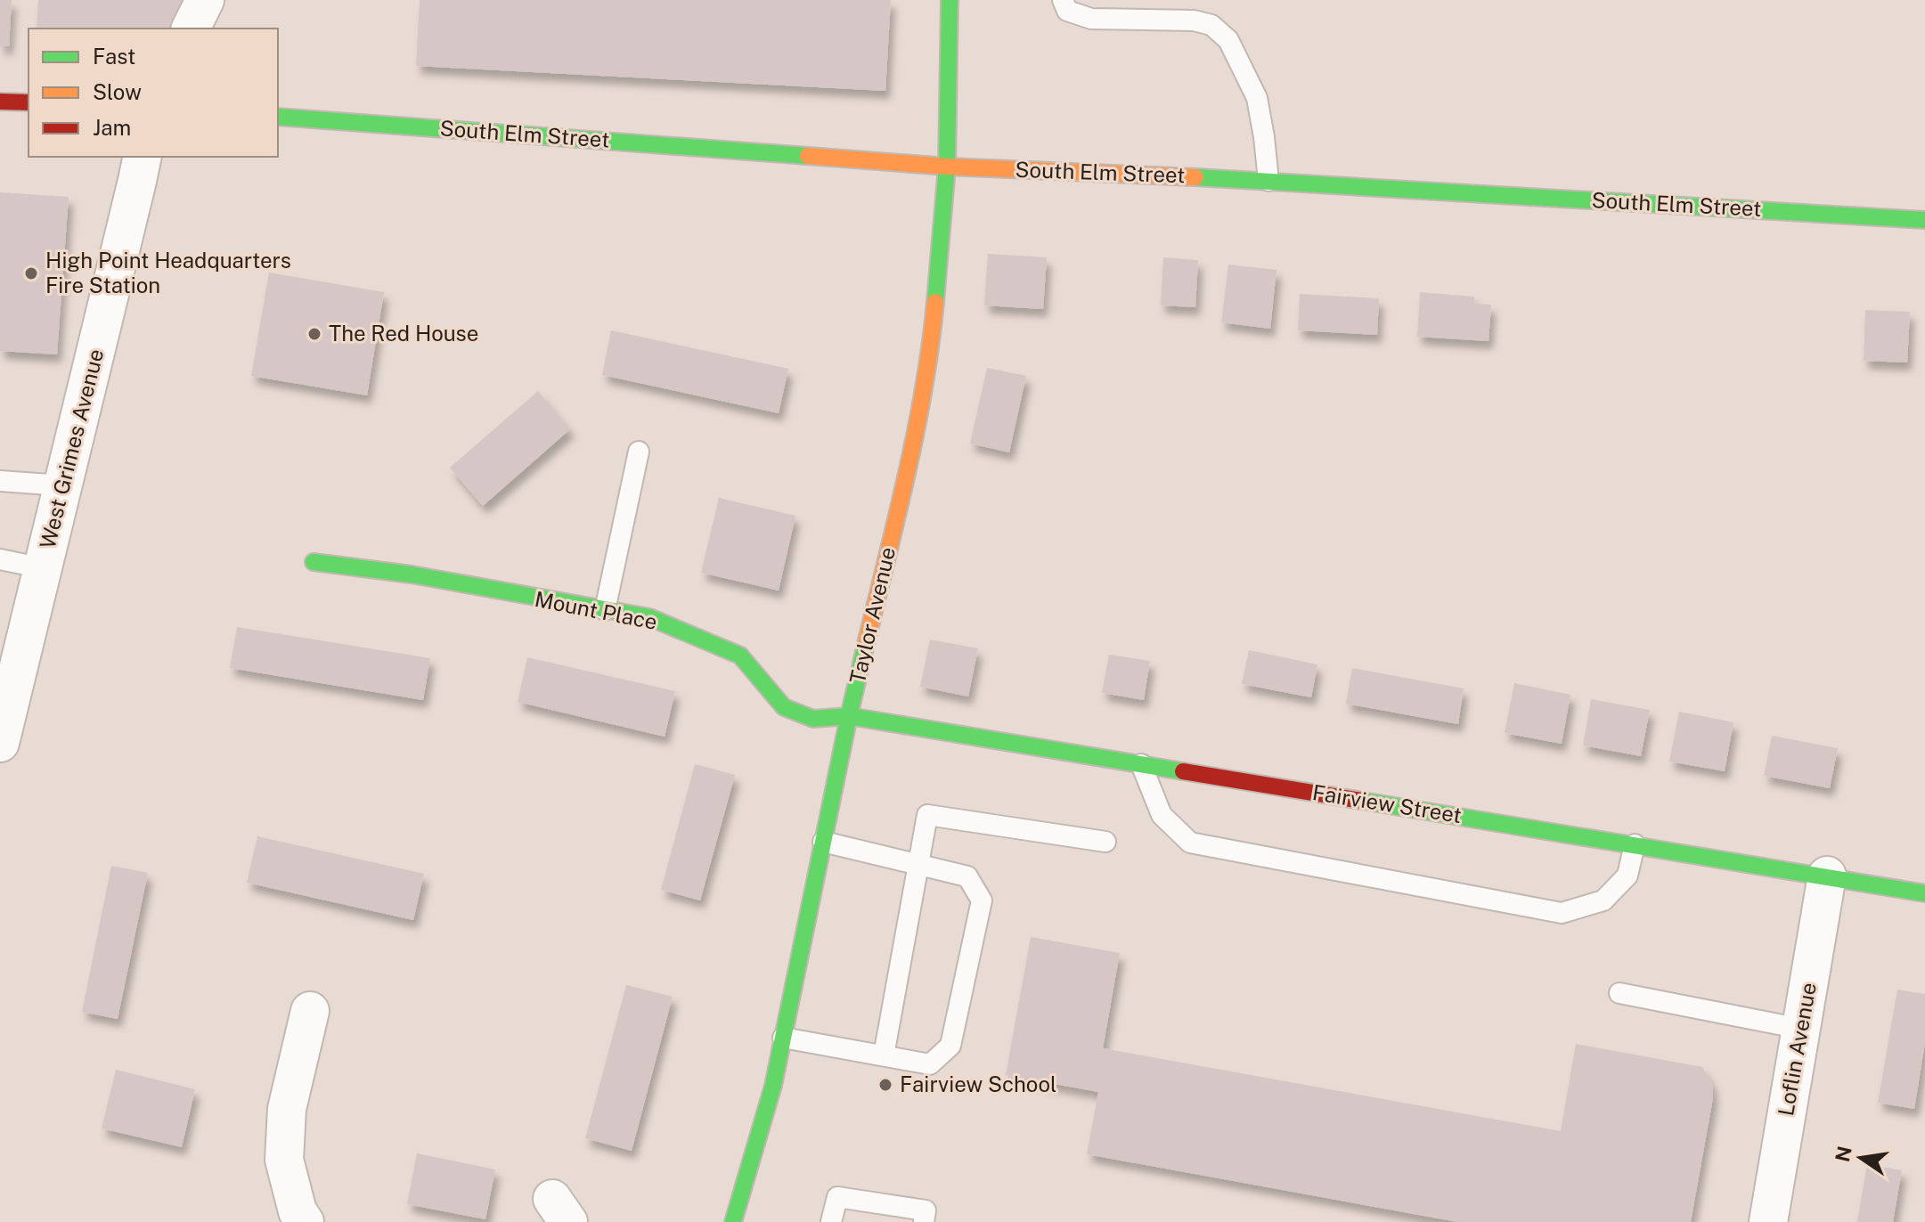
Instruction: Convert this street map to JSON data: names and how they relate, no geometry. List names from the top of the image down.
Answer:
{
  "streets": {
    "street": [
      "South Elm Street",
      "West Grimes Avenue",
      "Mount Place",
      "Taylor Avenue",
      "Fairview Street",
      "Loflin Avenue"
    ]
  },
  "crossings": [
    ["South Elm Street", "Taylor Avenue"],
    ["Mount Place", "Taylor Avenue"],
    ["Mount Place", "Fairview Street"],
    ["Taylor Avenue", "Fairview Street"],
    ["Fairview Street", "Loflin Avenue"]
  ],
  "places": ["High Point Headquarters Fire Station", "The Red House", "Fairview School"],
  "legend": ["Fast", "Slow", "Jam"],
  "north": "left"
}
